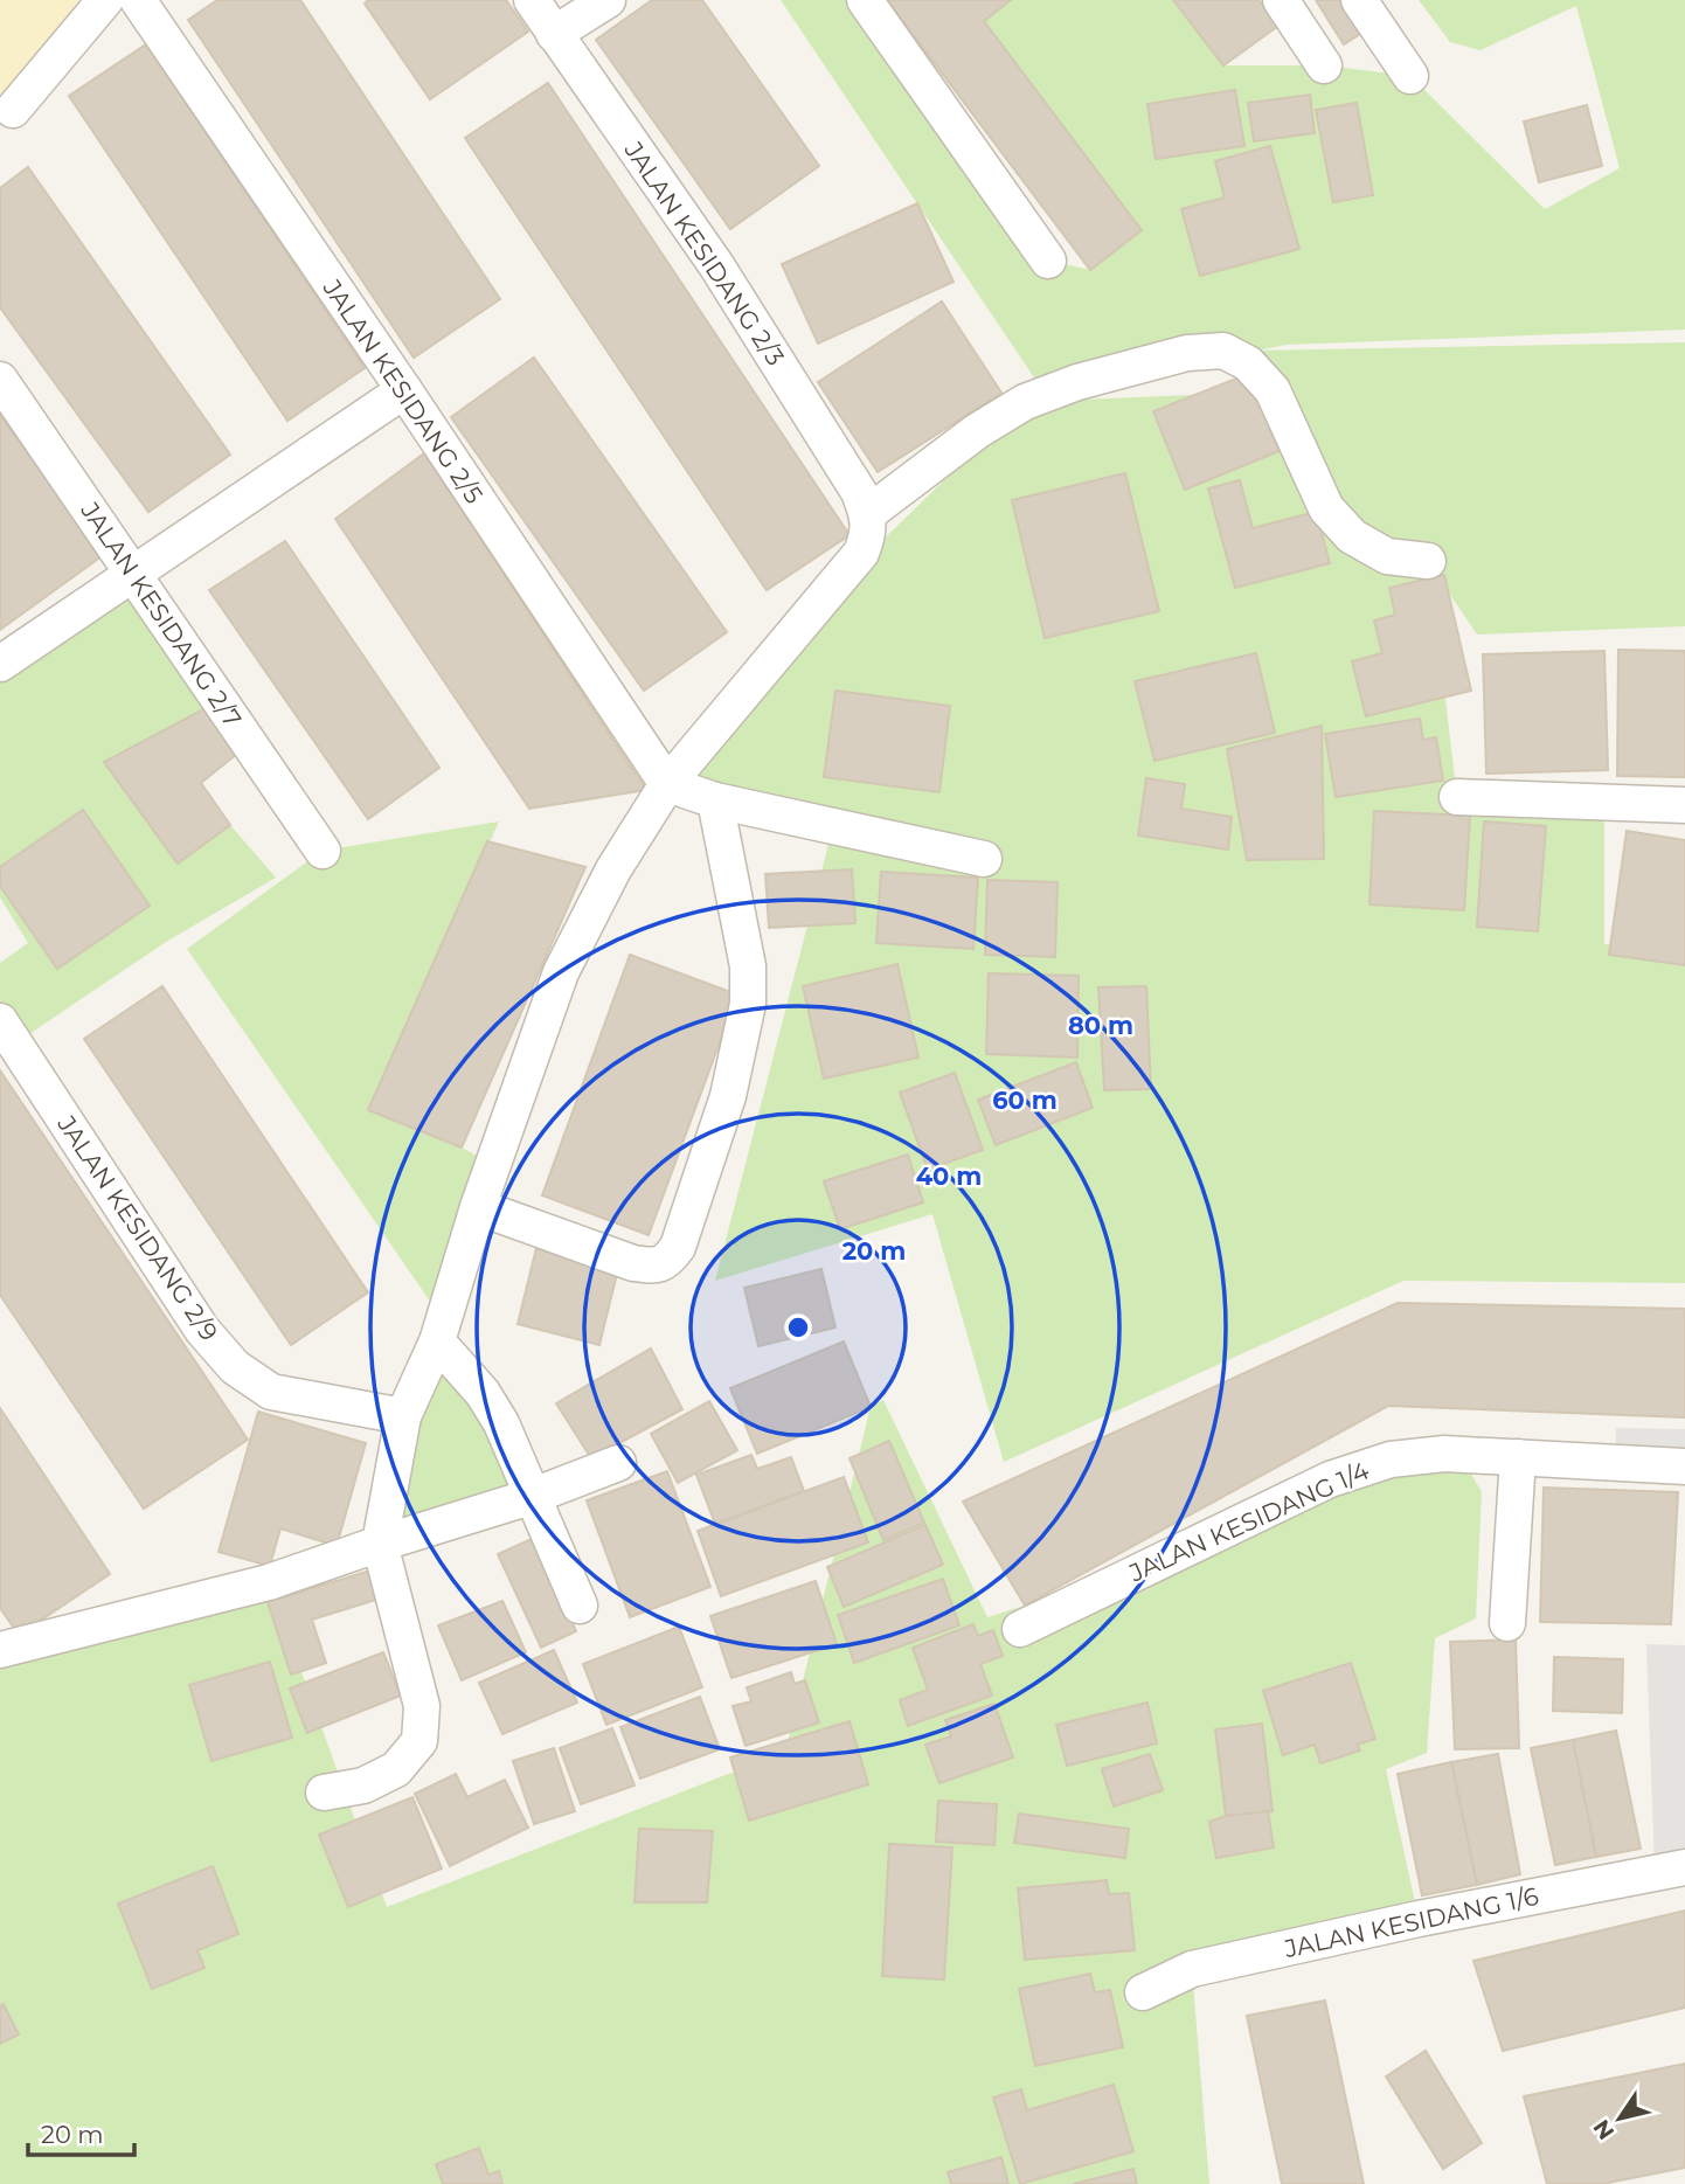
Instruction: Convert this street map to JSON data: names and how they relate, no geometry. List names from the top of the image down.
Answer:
{
  "streets": {
    "street": [
      "JALAN KESIDANG 2/3",
      "JALAN KESIDANG 2/5",
      "JALAN KESIDANG 2/7",
      "JALAN KESIDANG 2/9",
      "JALAN KESIDANG 1/4",
      "JALAN KESIDANG 1/6"
    ]
  },
  "scale_bar": "20 m",
  "north": "bottom left",
  "rings": [
    "80 m",
    "60 m",
    "40 m",
    "20 m"
  ]
}
